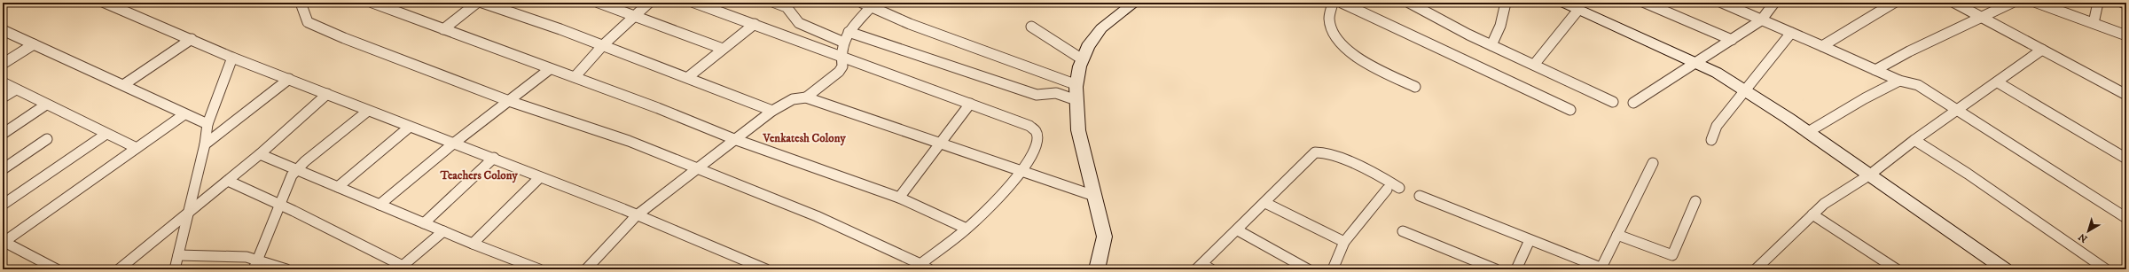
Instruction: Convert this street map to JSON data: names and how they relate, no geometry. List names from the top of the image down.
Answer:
{
  "districts": ["Venkatesh Colony", "Teachers Colony"],
  "north": "bottom left"
}
